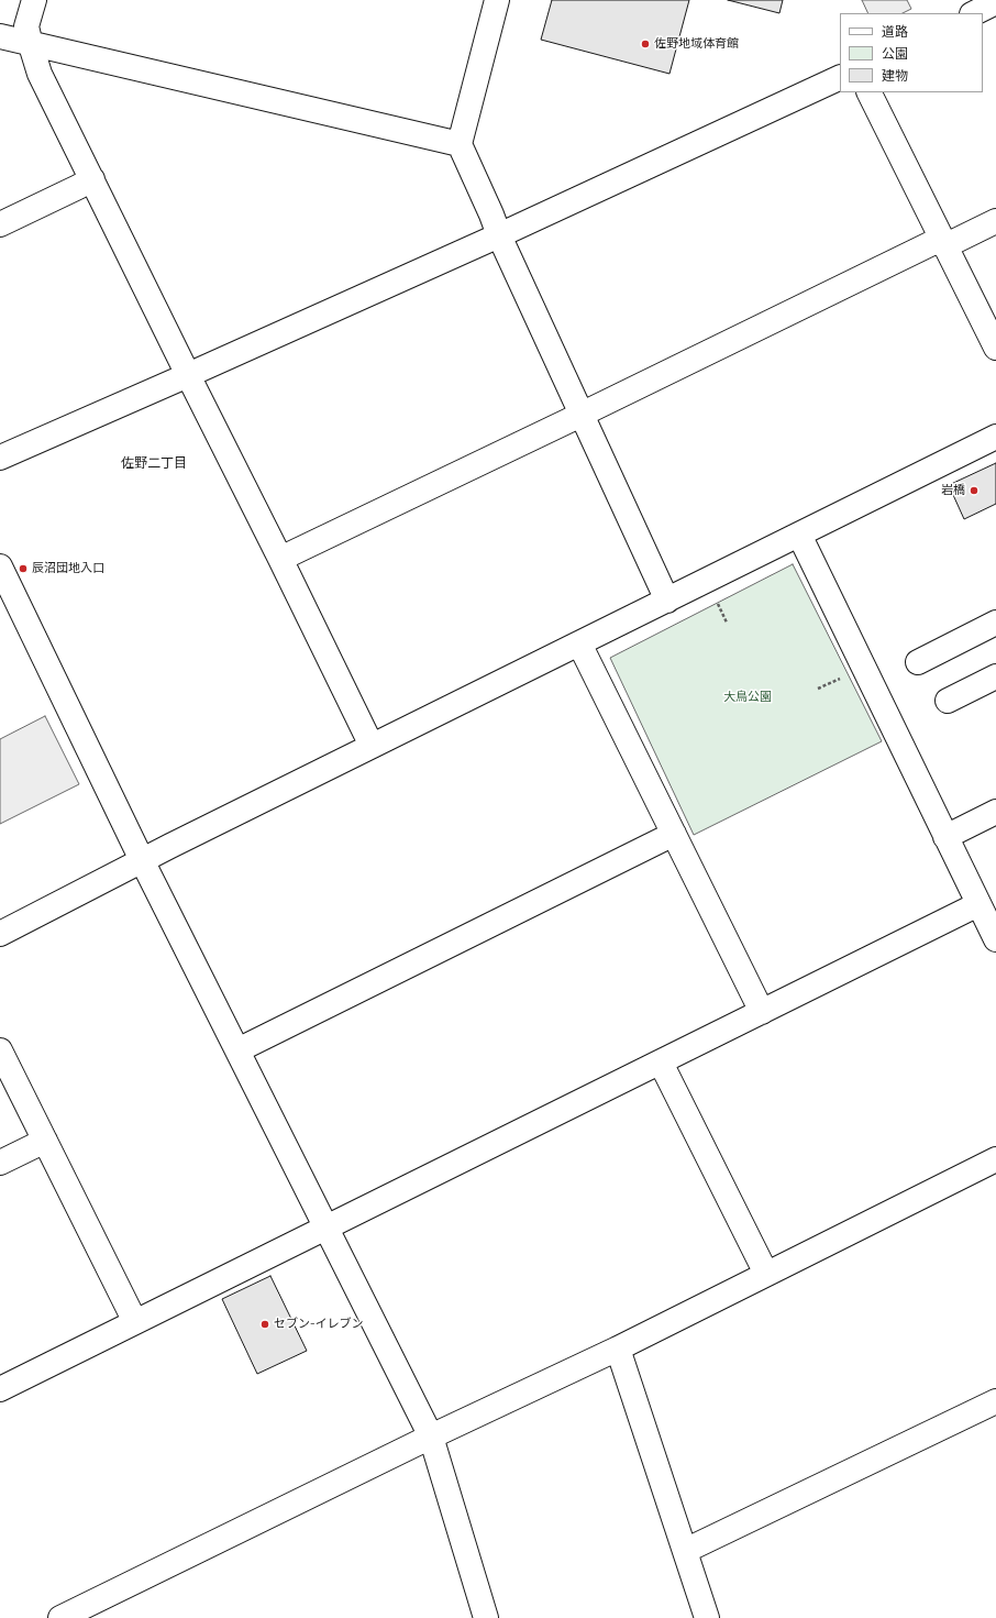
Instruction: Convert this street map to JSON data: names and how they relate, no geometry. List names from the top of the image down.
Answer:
{
  "districts": ["佐野二丁目"],
  "parks": ["大鳥公園"],
  "places": [
    "佐野地域体育館",
    "岩橋",
    "辰沼団地入口",
    "セブン-イレブン"
  ],
  "legend": ["道路", "公園", "建物"]
}
